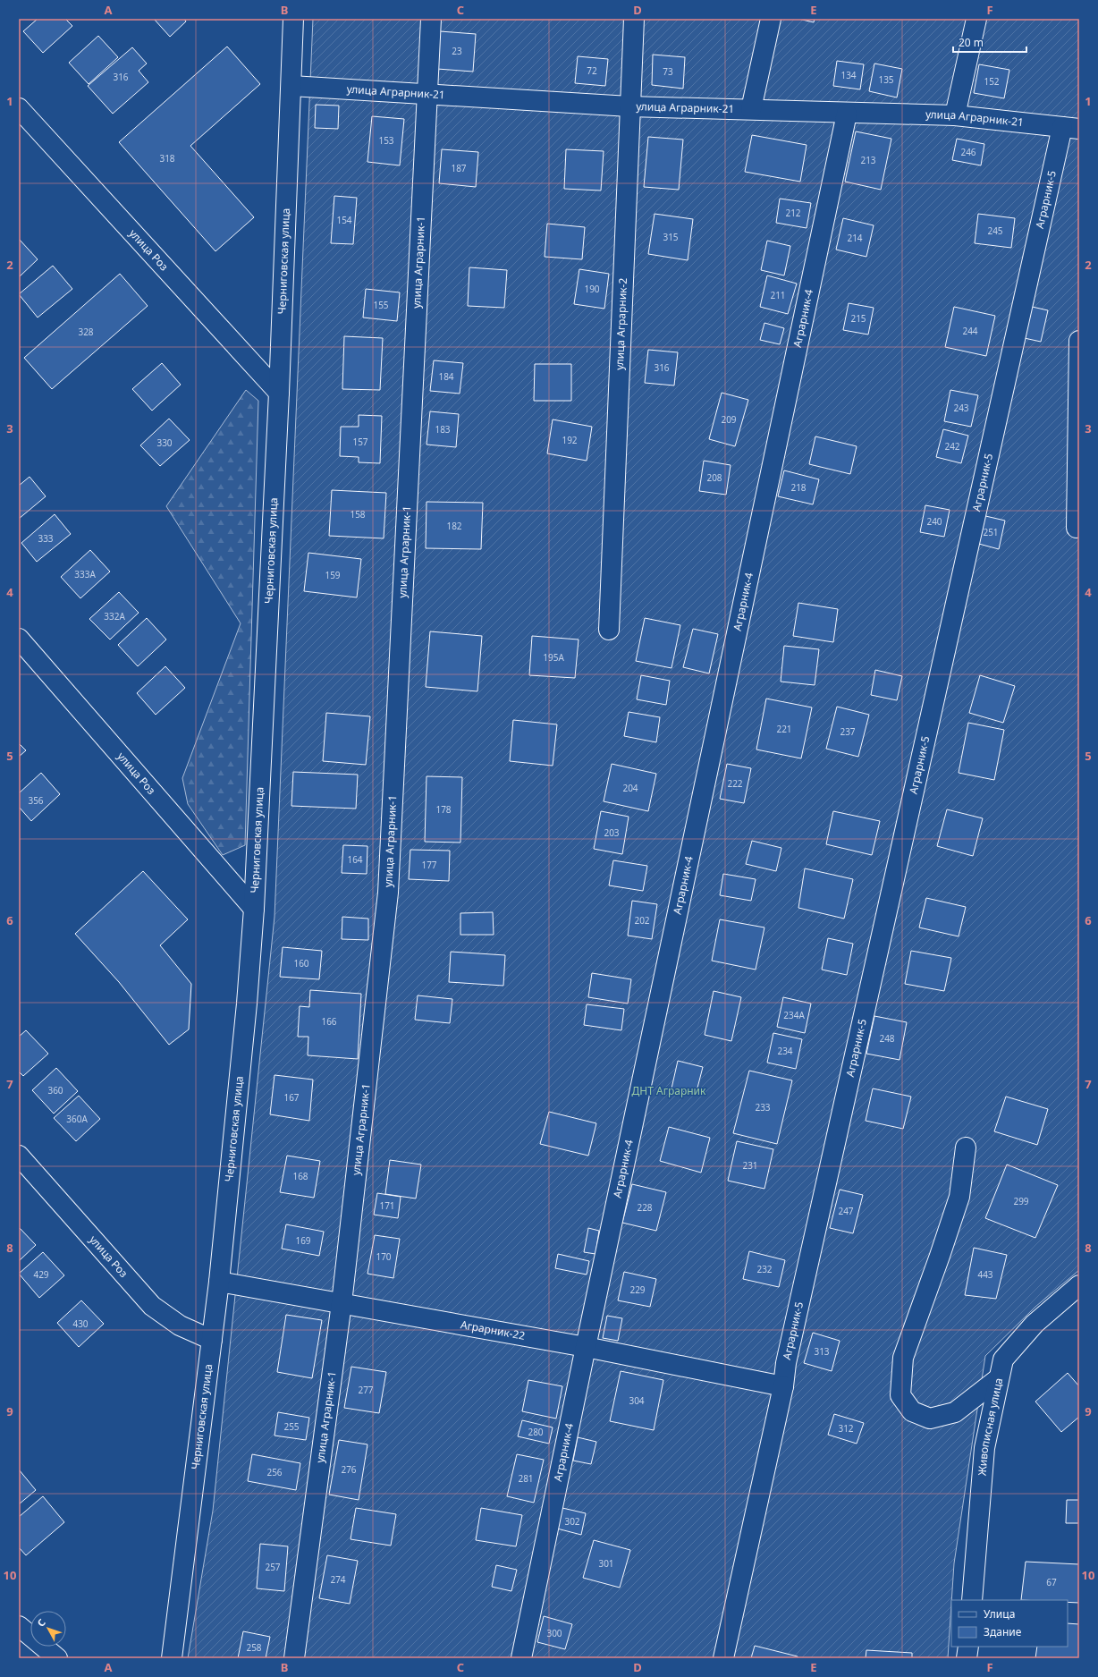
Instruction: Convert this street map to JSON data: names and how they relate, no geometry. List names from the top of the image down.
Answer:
{
  "streets": {
    "street": [
      "улица Аграрник-21",
      "Аграрник-5",
      "улица Роз",
      "Черниговская улица",
      "улица Аграрник-1",
      "Аграрник-4",
      "улица Аграрник-2",
      "Аграрник-22",
      "Живописная улица"
    ]
  },
  "crossings": [
    ["улица Аграрник-21", "Аграрник-5"],
    ["улица Аграрник-21", "Черниговская улица"],
    ["улица Аграрник-21", "улица Аграрник-1"],
    ["улица Аграрник-21", "Аграрник-4"],
    ["улица Аграрник-21", "улица Аграрник-2"],
    ["Аграрник-5", "Аграрник-22"],
    ["улица Роз", "Черниговская улица"],
    ["Черниговская улица", "Аграрник-22"],
    ["улица Аграрник-1", "Аграрник-22"],
    ["Аграрник-4", "Аграрник-22"]
  ],
  "parks": ["ДНТ Аграрник"],
  "house_numbers": [
    "23",
    "72",
    "73",
    "134",
    "316",
    "135",
    "152",
    "153",
    "246",
    "318",
    "213",
    "187",
    "212",
    "154",
    "245",
    "315",
    "214",
    "190",
    "211",
    "155",
    "215",
    "244",
    "328",
    "316",
    "184",
    "243",
    "209",
    "183",
    "192",
    "157",
    "330",
    "242",
    "208",
    "218",
    "158",
    "240",
    "182",
    "251",
    "333",
    "333А",
    "159",
    "332А",
    "195А",
    "221",
    "237",
    "222",
    "204",
    "356",
    "178",
    "203",
    "164",
    "177",
    "202",
    "160",
    "234А",
    "166",
    "248",
    "234",
    "360",
    "167",
    "233",
    "360А",
    "231",
    "168",
    "299",
    "171",
    "228",
    "247",
    "169",
    "170",
    "232",
    "429",
    "443",
    "229",
    "430",
    "313",
    "277",
    "304",
    "255",
    "312",
    "280",
    "276",
    "256",
    "281",
    "302",
    "301",
    "257",
    "274",
    "67",
    "300",
    "258"
  ],
  "legend": ["Улица", "Здание"],
  "scale_bar": "20 m",
  "north": "top left",
  "grid": {
    "columns": [
      "A",
      "B",
      "C",
      "D",
      "E",
      "F"
    ],
    "rows": [
      "1",
      "2",
      "3",
      "4",
      "5",
      "6",
      "7",
      "8",
      "9",
      "10"
    ]
  }
}
